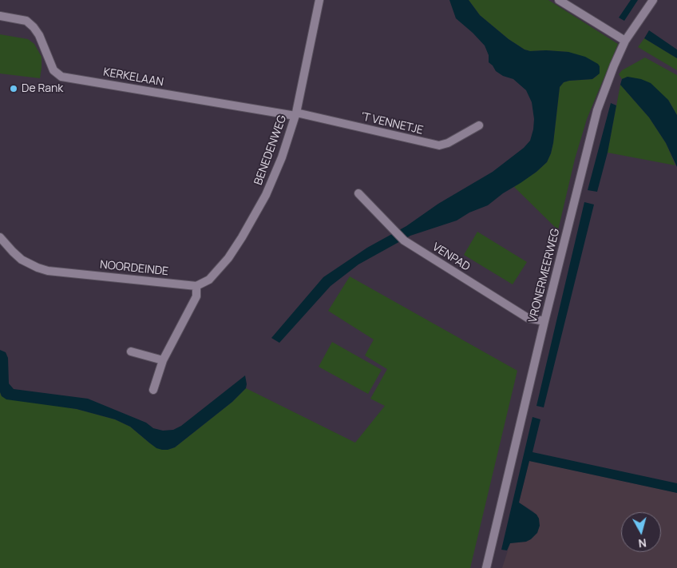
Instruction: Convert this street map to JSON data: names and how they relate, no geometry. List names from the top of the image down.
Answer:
{
  "streets": {
    "street": [
      "KERKELAAN",
      "'T VENNETJE",
      "BENEDENWEG",
      "VENPAD",
      "NOORDEINDE",
      "VRONERMEERWEG"
    ]
  },
  "crossings": [
    ["KERKELAAN", "'T VENNETJE"],
    ["KERKELAAN", "BENEDENWEG"],
    ["'T VENNETJE", "BENEDENWEG"],
    ["BENEDENWEG", "NOORDEINDE"],
    ["VENPAD", "VRONERMEERWEG"]
  ],
  "places": ["De Rank"],
  "north": "bottom"
}
